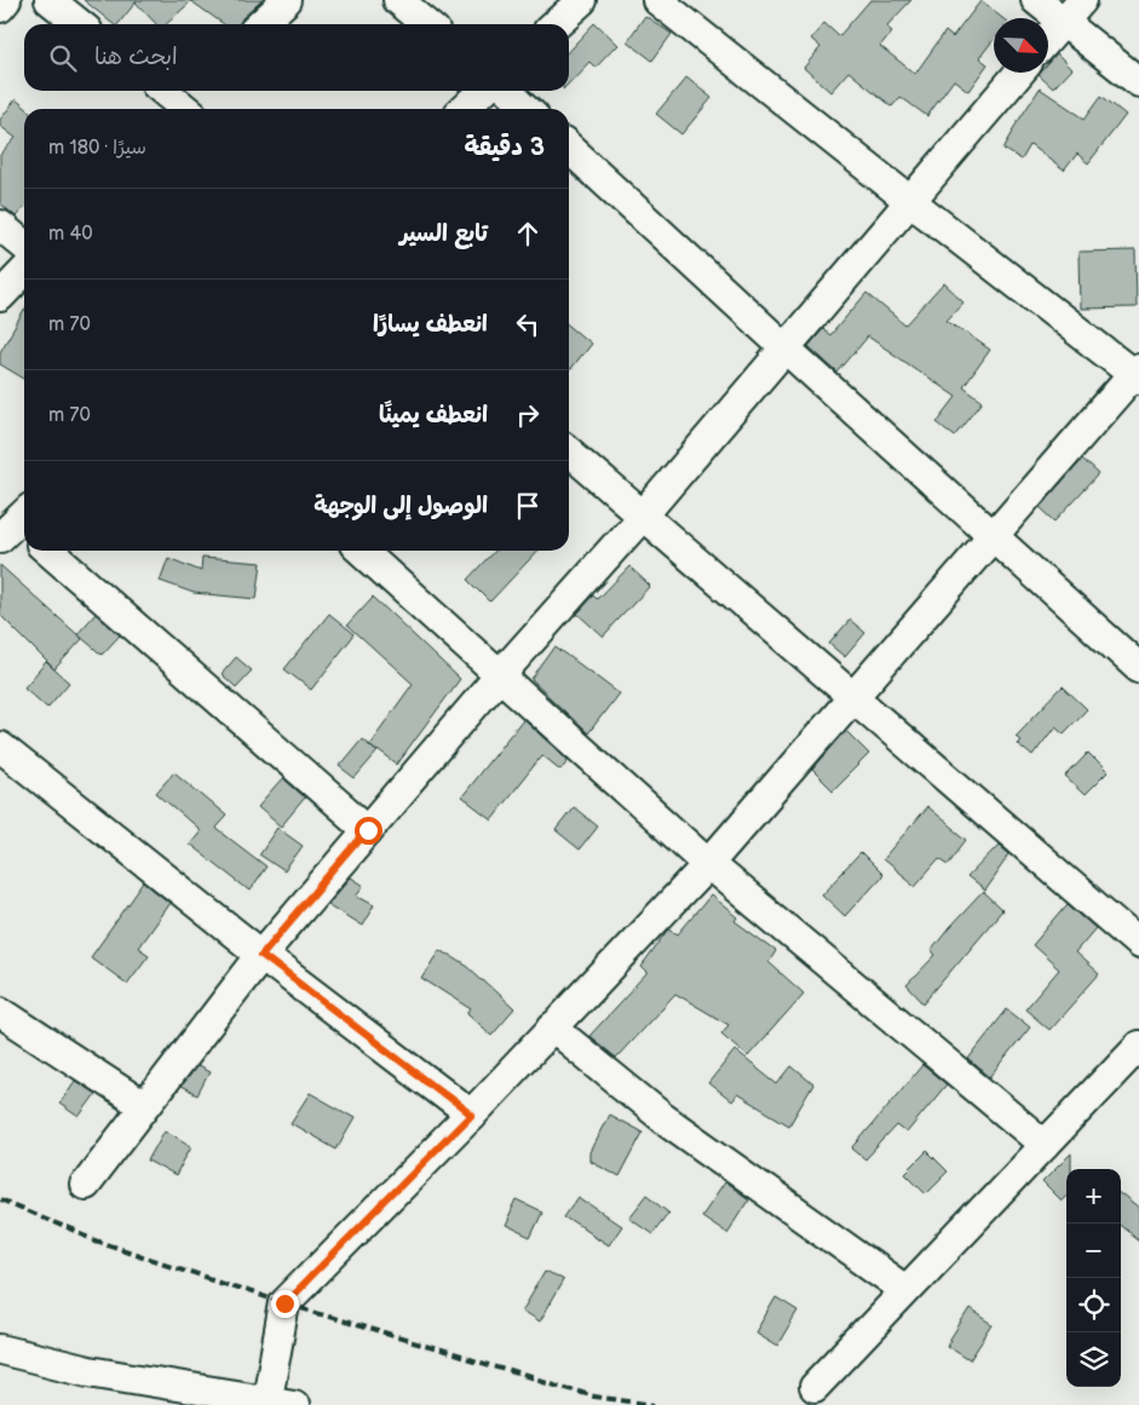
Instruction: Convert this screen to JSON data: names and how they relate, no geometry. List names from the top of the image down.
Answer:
{
  "north": "bottom right",
  "page": {
    "search": "ابحث هنا",
    "heading": ["3 دقيقة", "سيرًا · 180 m"],
    "list": [
      ["تابع السير", "40 m"],
      ["انعطف يسارًا", "70 m"],
      ["انعطف يمينًا", "70 m"],
      "الوصول إلى الوجهة"
    ],
    "map_buttons": ["+", "−"]
  }
}
